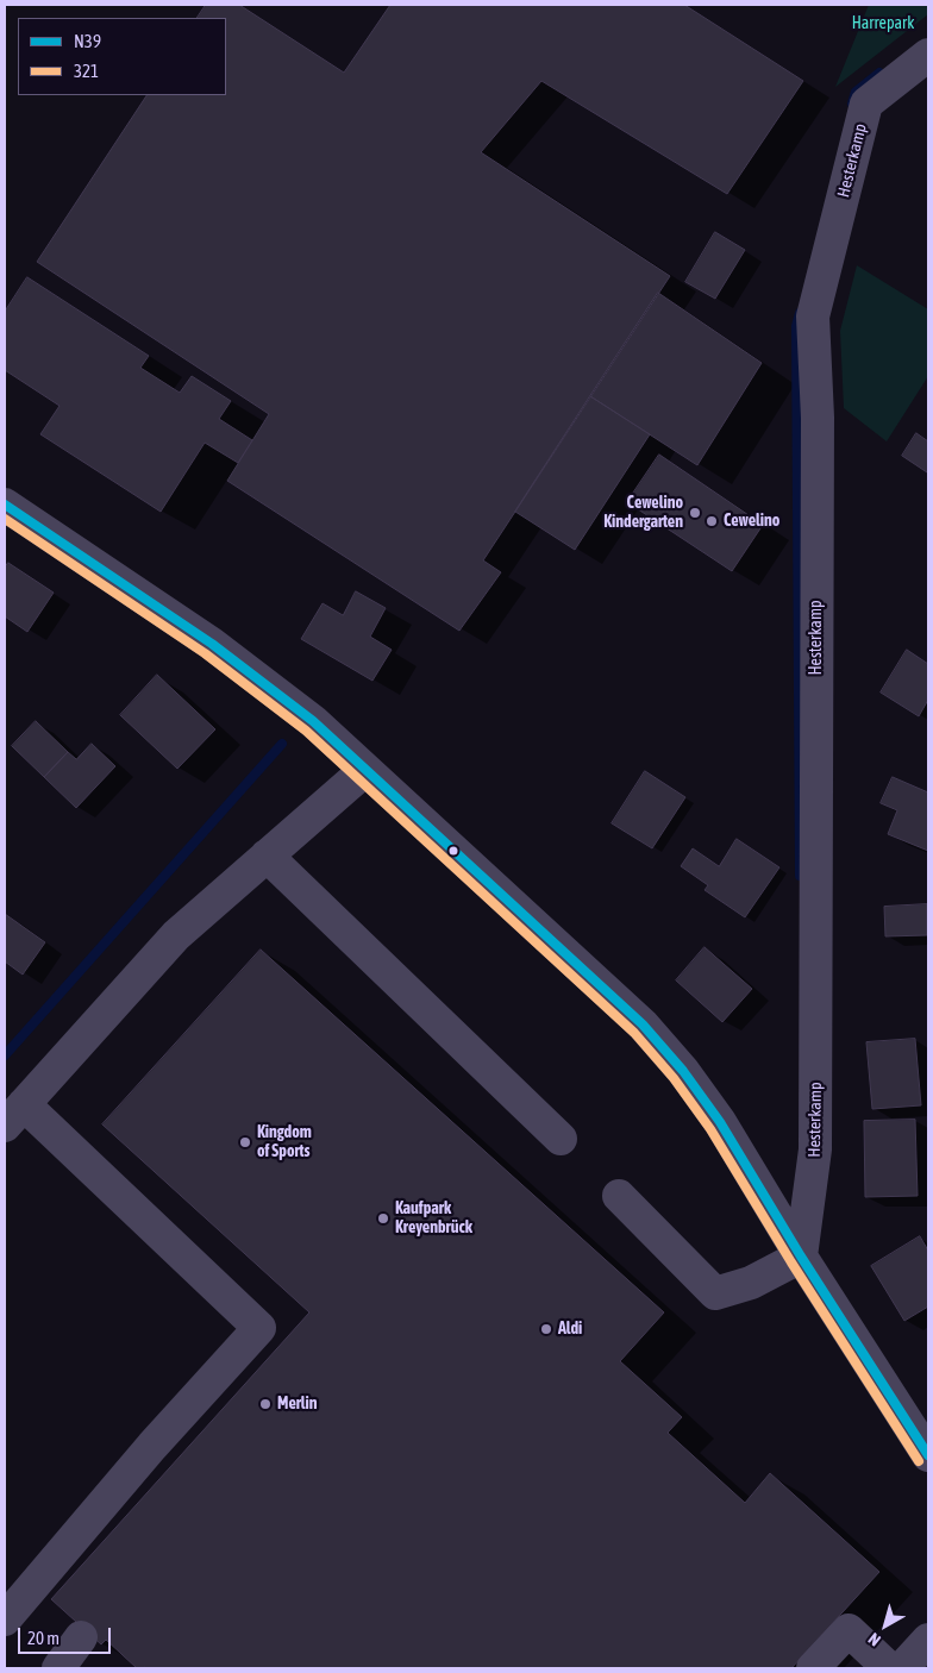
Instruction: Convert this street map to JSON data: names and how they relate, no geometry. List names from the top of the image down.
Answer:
{
  "streets": {
    "street": ["Hesterkamp"]
  },
  "parks": ["Harrepark"],
  "places": [
    "Cewelino Kindergarten",
    "Cewelino",
    "Kingdom of Sports",
    "Kaufpark Kreyenbrück",
    "Aldi",
    "Merlin"
  ],
  "lines": ["transit line N39", "transit line 321"],
  "legend": ["N39", "321"],
  "scale_bar": "20 m",
  "north": "bottom left"
}
